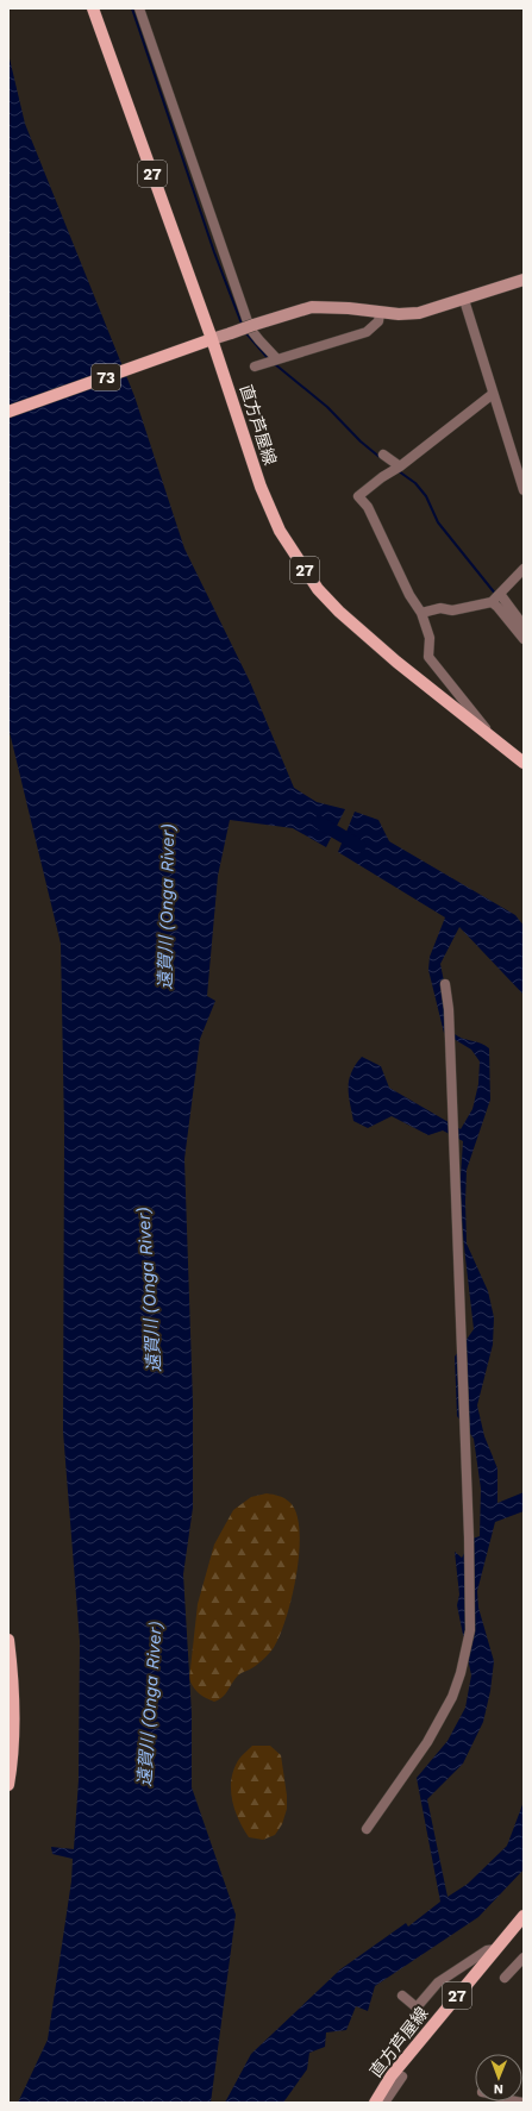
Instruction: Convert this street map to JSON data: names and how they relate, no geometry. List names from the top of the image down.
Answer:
{
  "streets": {
    "main road": ["27", "73", "直方芦屋線"]
  },
  "crossings": [
    ["73", "直方芦屋線"]
  ],
  "water": ["遠賀川 (Onga River)"],
  "north": "bottom"
}
